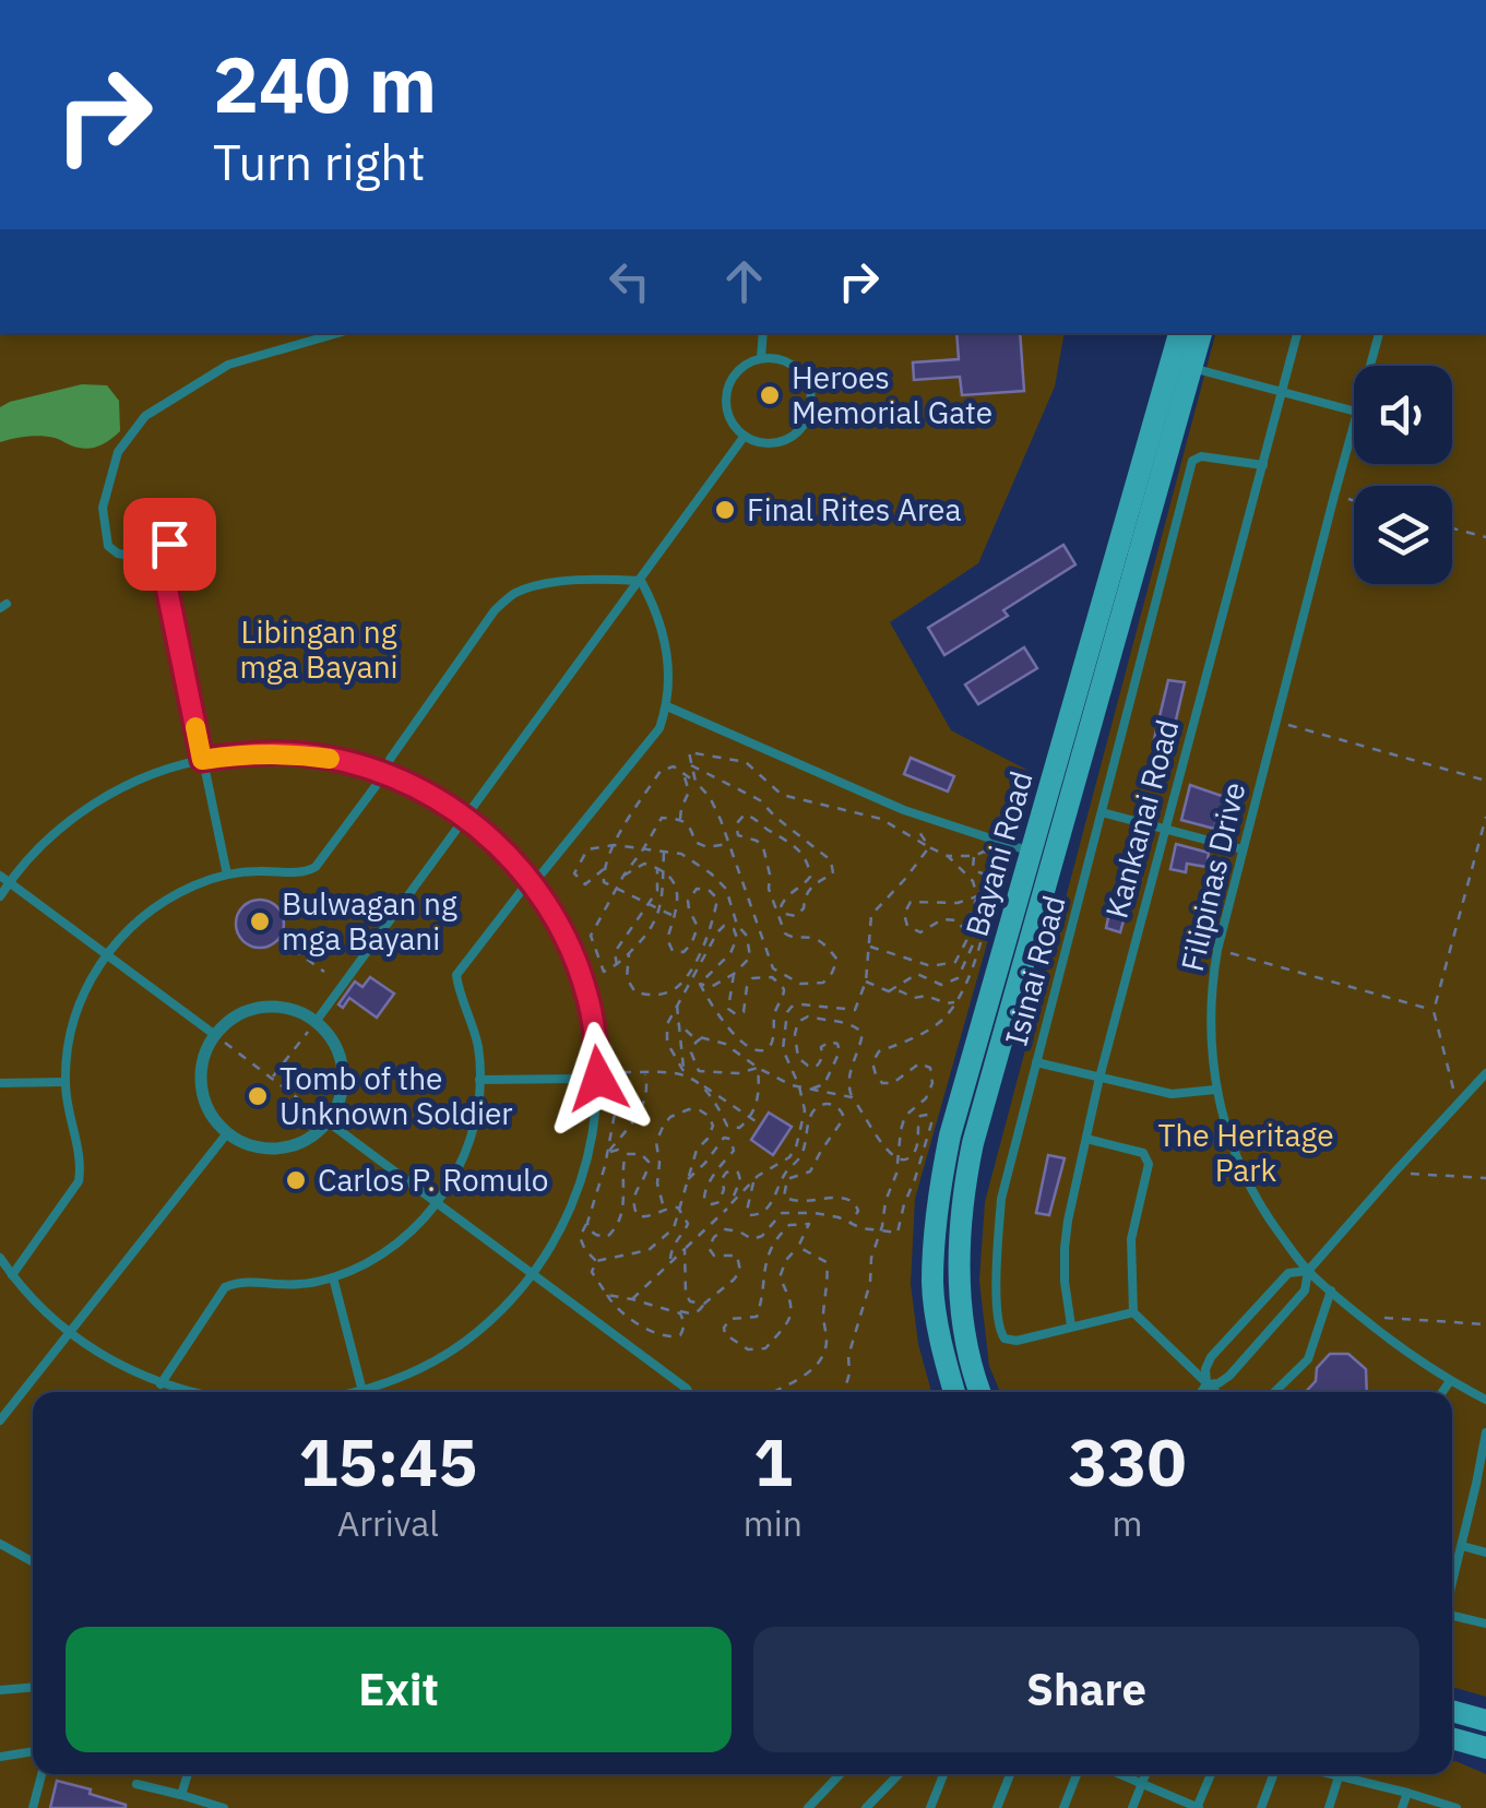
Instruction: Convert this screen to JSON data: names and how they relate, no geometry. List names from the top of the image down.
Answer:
{
  "streets": {
    "main road": ["Bayani Road"],
    "lane": ["Kankanai Road", "Filipinas Drive", "Isinai Road"]
  },
  "crossings": [
    ["Kankanai Road", "Isinai Road"]
  ],
  "parks": ["Libingan ng mga Bayani", "The Heritage Park"],
  "places": [
    "Heroes Memorial Gate",
    "Final Rites Area",
    "Bulwagan ng mga Bayani",
    "Tomb of the Unknown Soldier",
    "Carlos P. Romulo"
  ],
  "page": {
    "turn": ["240 m", "Turn right"],
    "eta": [
      "15:45",
      "Arrival",
      "1",
      "min",
      "330",
      "m"
    ],
    "buttons": ["Exit", "Share"]
  }
}
